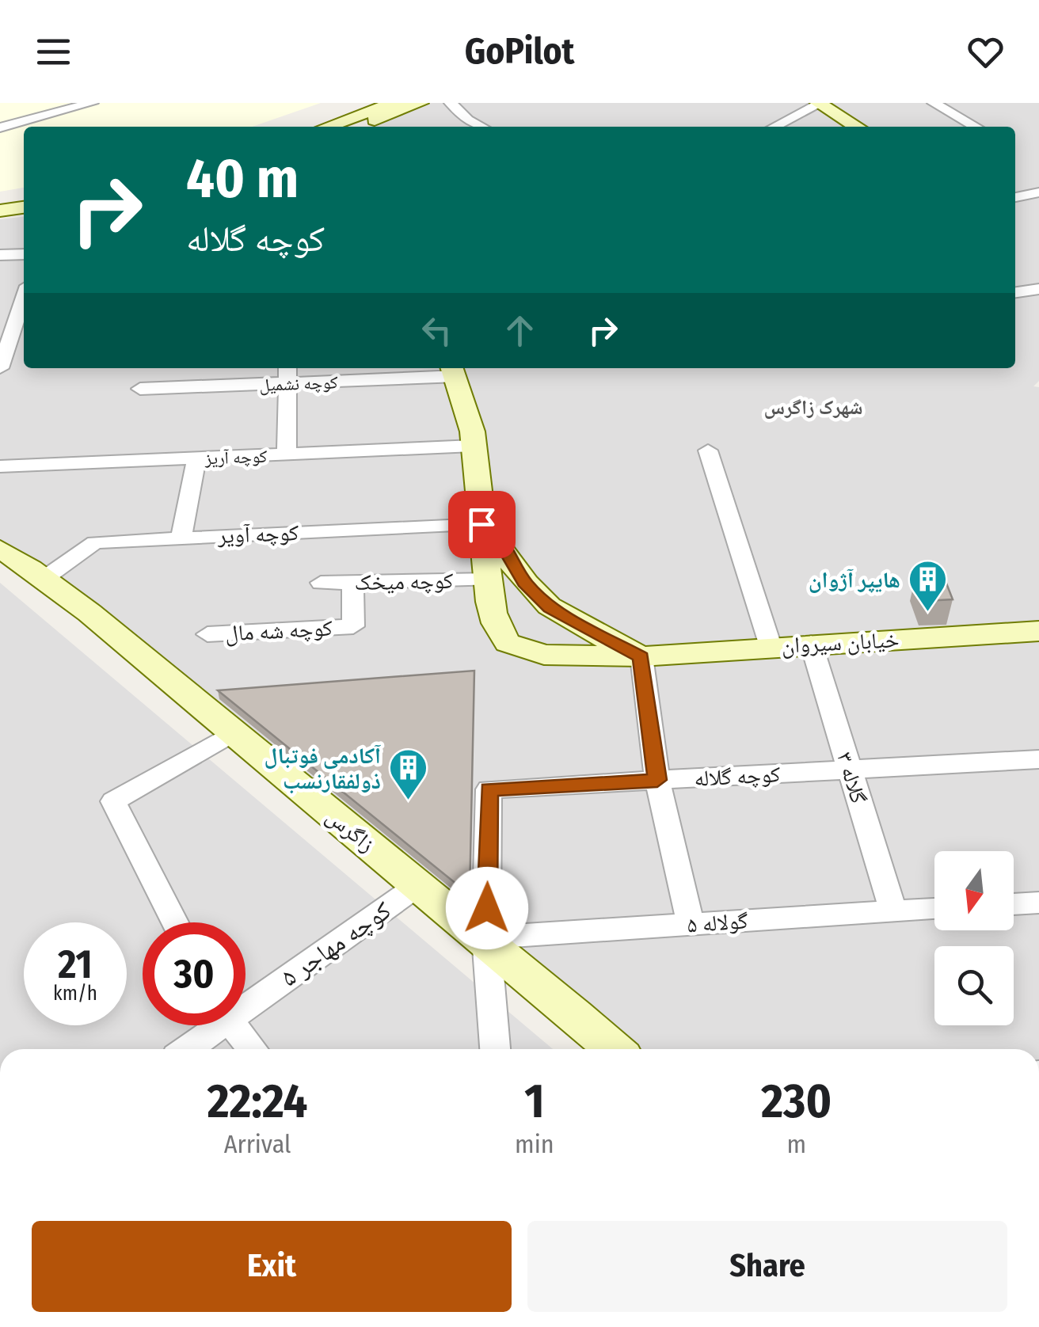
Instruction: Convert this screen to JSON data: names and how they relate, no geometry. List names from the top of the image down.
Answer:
{
  "streets": {
    "street": [
      "کوچه نشمیل",
      "کوچه آریز",
      "کوچه آویر",
      "کوچه میخک",
      "کوچه شه مال",
      "خیابان سیروان",
      "کوچه گلاله",
      "گلاله ۳",
      "زاگرس",
      "گولاله ۵",
      "کوچه مهاجر ۵"
    ]
  },
  "crossings": [
    ["کوچه نشمیل", "خیابان سیروان"],
    ["کوچه آریز", "خیابان سیروان"],
    ["کوچه آویر", "خیابان سیروان"],
    ["کوچه آویر", "زاگرس"],
    ["کوچه میخک", "کوچه شه مال"],
    ["کوچه میخک", "خیابان سیروان"],
    ["خیابان سیروان", "گلاله ۳"],
    ["کوچه گلاله", "گلاله ۳"],
    ["کوچه گلاله", "زاگرس"],
    ["کوچه گلاله", "گولاله ۵"],
    ["گلاله ۳", "گولاله ۵"],
    ["زاگرس", "گولاله ۵"],
    ["زاگرس", "کوچه مهاجر ۵"]
  ],
  "districts": ["شهرک زاگرس"],
  "places": {
    "building": ["هایپر آژوان", "آکادمی فوتبال ذولفقارنسب"]
  },
  "north": "bottom",
  "page": {
    "header": "GoPilot",
    "turn": ["40 m", "کوچه گلاله"],
    "speed": "21 km/h",
    "limit": "30",
    "eta": [
      "22:24",
      "Arrival",
      "1",
      "min",
      "230",
      "m"
    ],
    "buttons": ["Exit", "Share"]
  }
}
